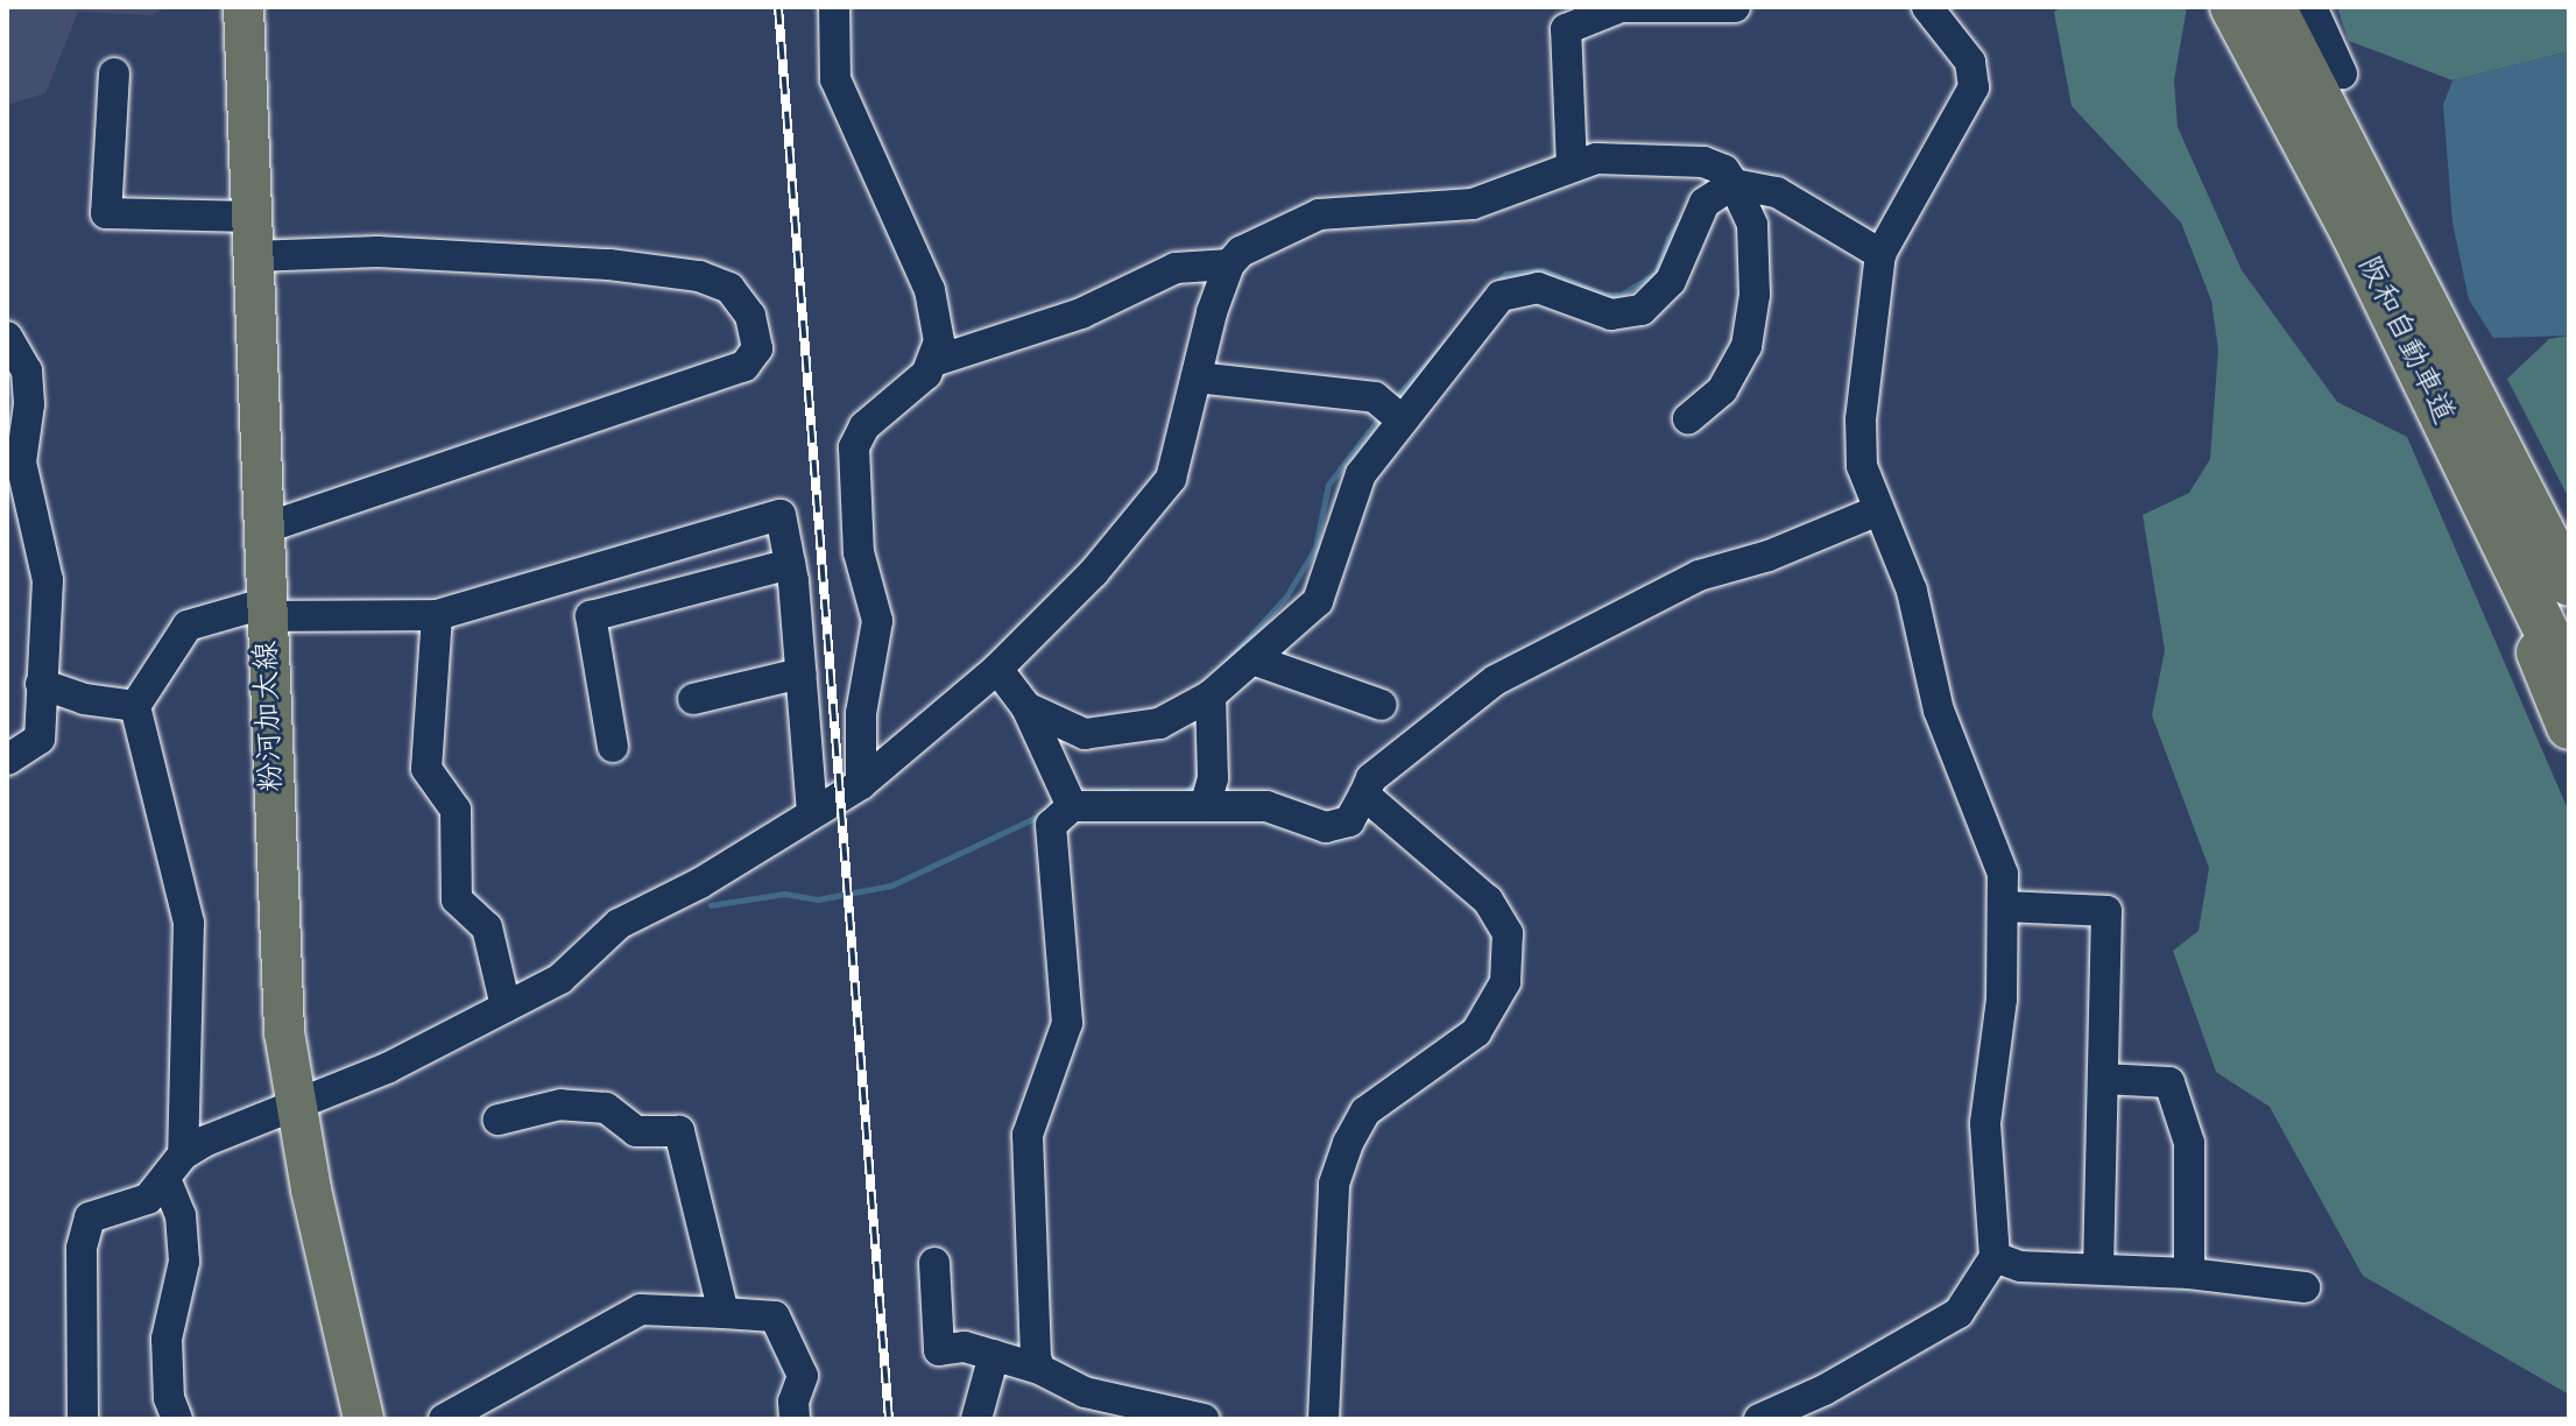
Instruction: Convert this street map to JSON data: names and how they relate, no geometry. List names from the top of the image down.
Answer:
{
  "streets": {
    "highway": ["阪和自動車道"],
    "main road": ["粉河加太線"]
  }
}
